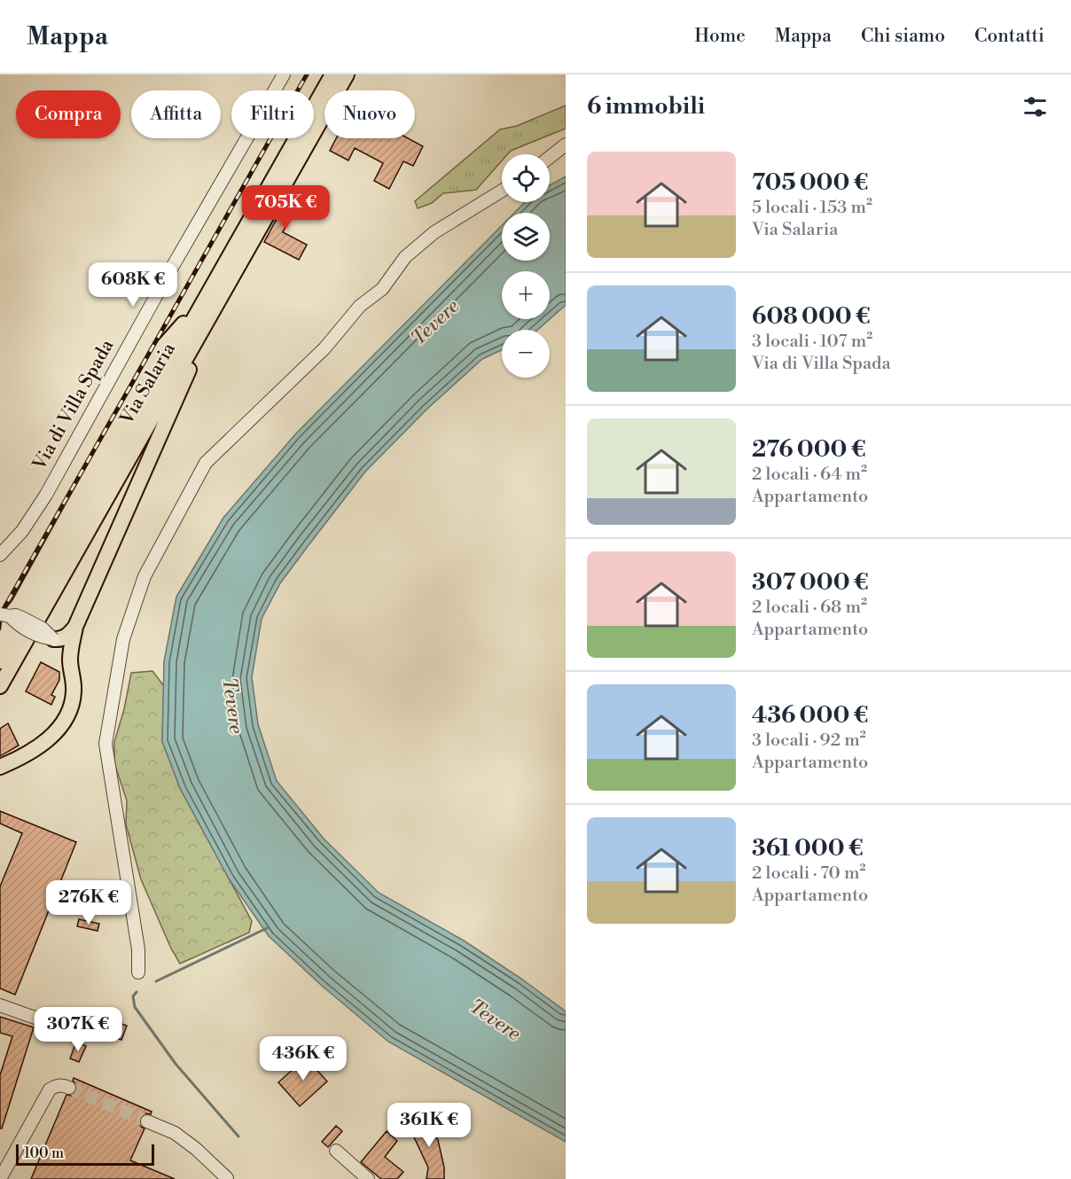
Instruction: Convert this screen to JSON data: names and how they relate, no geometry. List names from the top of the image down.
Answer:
{
  "streets": {
    "main road": ["Via Salaria"],
    "street": ["Via di Villa Spada"]
  },
  "water": ["Tevere"],
  "scale_bar": "100 m",
  "page": {
    "header": "Mappa",
    "nav": [
      "Home",
      "Mappa",
      "Chi siamo",
      "Contatti"
    ],
    "heading": "6 immobili",
    "chip": [
      "Compra",
      "Affitta",
      "Filtri",
      "Nuovo"
    ],
    "list": [
      {
        "name": "705 000 €",
        "note": "5 locali · 153 m² · Via Salaria"
      },
      {
        "name": "608 000 €",
        "note": "3 locali · 107 m² · Via di Villa Spada"
      },
      {
        "name": "276 000 €",
        "note": "2 locali · 64 m² · Appartamento"
      },
      {
        "name": "307 000 €",
        "note": "2 locali · 68 m² · Appartamento"
      },
      {
        "name": "436 000 €",
        "note": "3 locali · 92 m² · Appartamento"
      },
      {
        "name": "361 000 €",
        "note": "2 locali · 70 m² · Appartamento"
      }
    ],
    "map_buttons": ["+", "−"],
    "price": [
      "705K €",
      "608K €",
      "276K €",
      "307K €",
      "436K €",
      "361K €"
    ],
    "scale": "100 m"
  }
}
